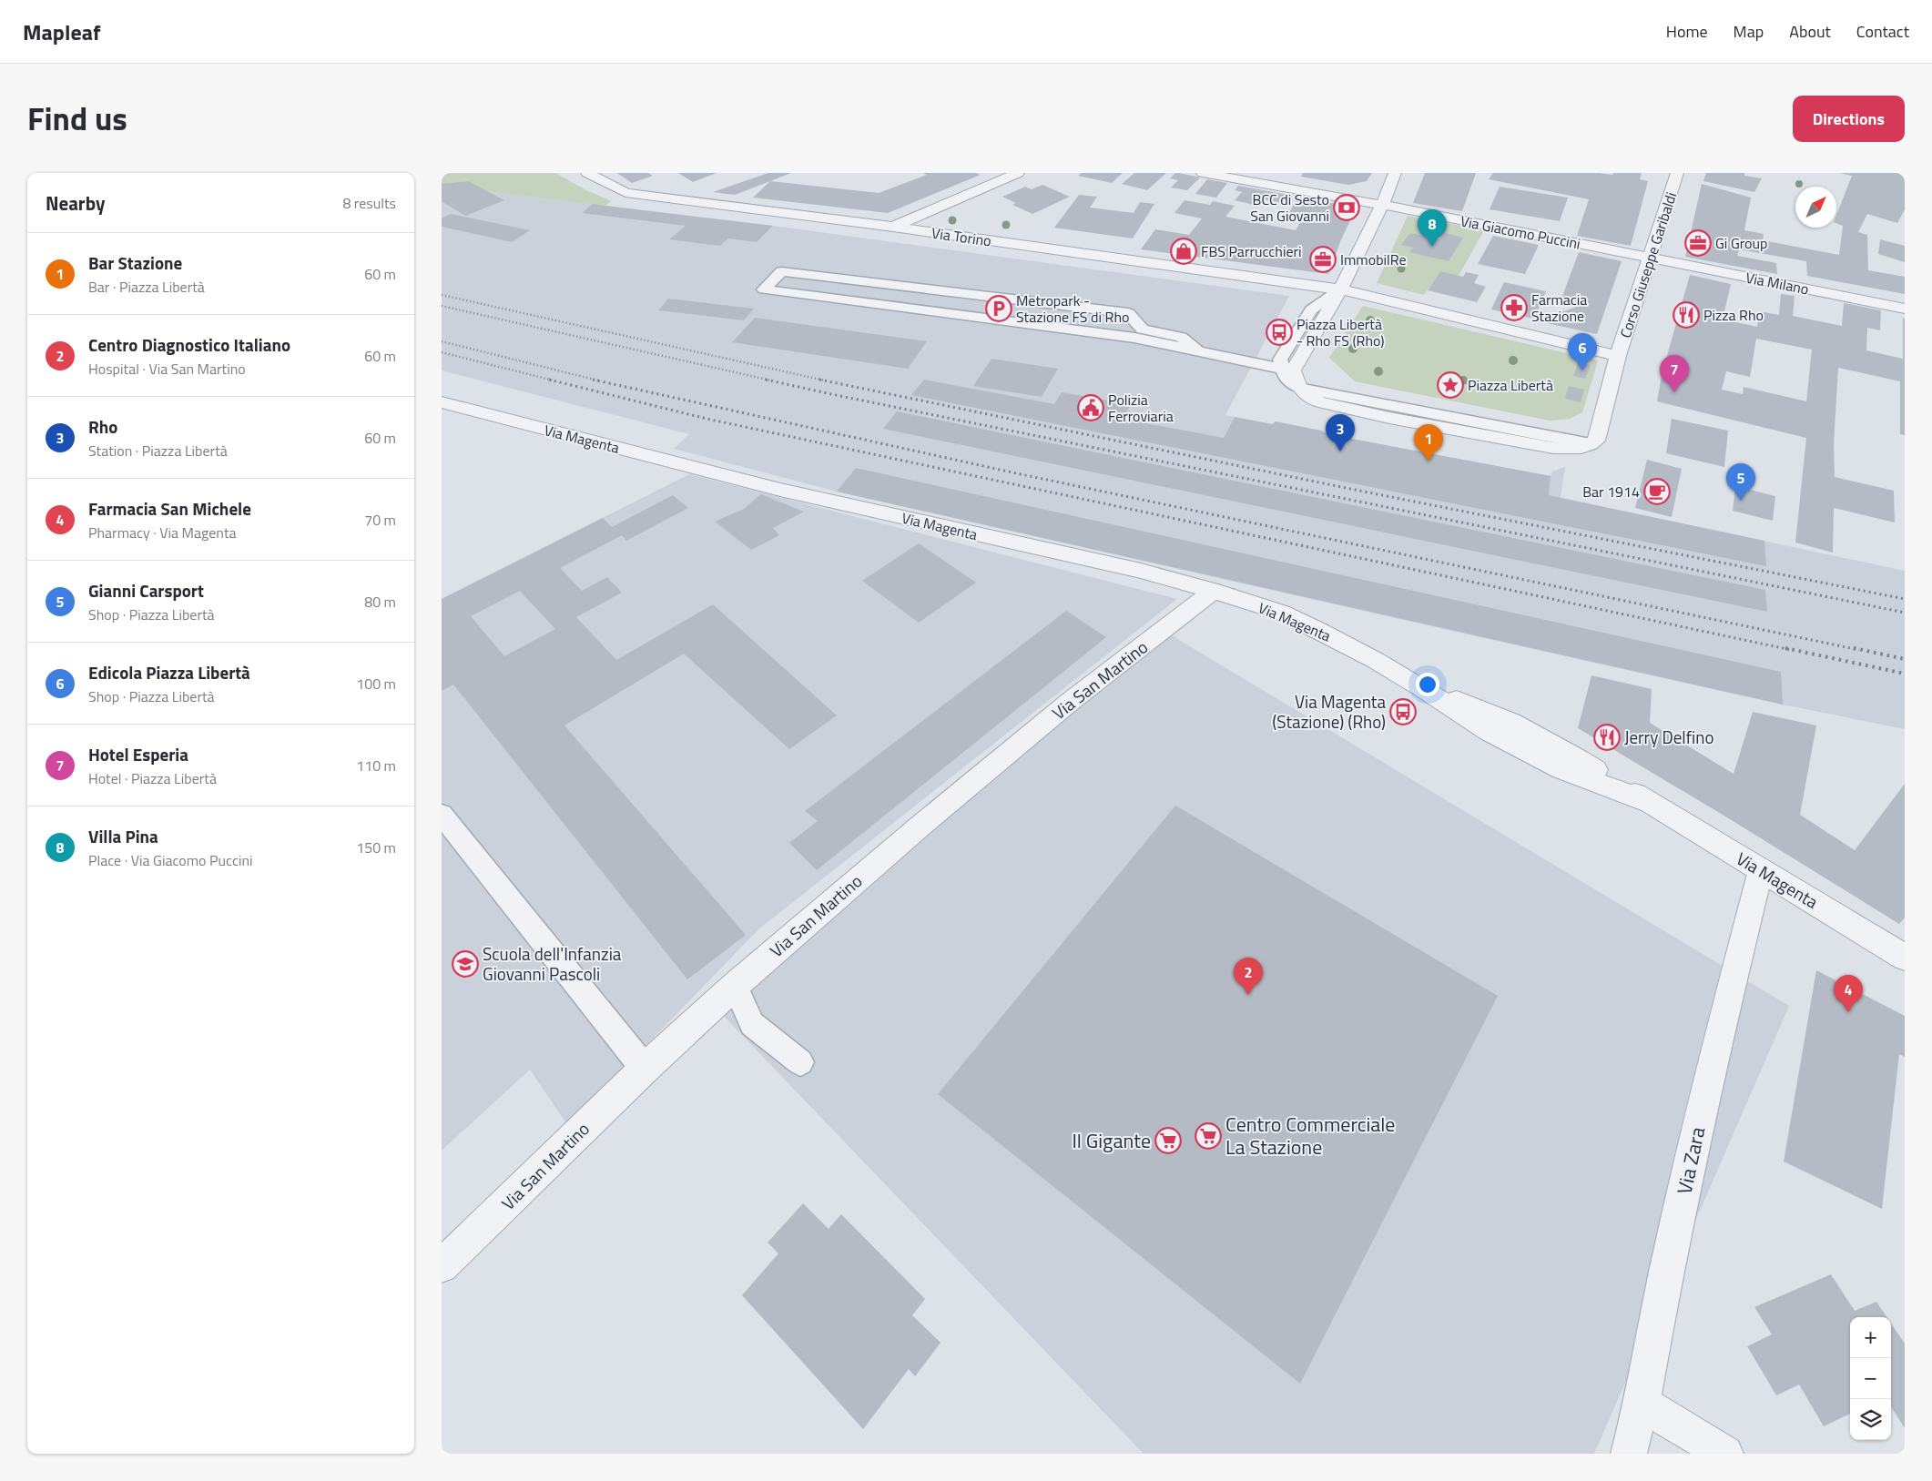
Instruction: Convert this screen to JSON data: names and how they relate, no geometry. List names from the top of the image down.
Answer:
{
  "streets": {
    "street": [
      "Via Giacomo Puccini",
      "Via Torino",
      "Corso Giuseppe Garibaldi",
      "Via Milano",
      "Via Magenta",
      "Via San Martino",
      "Via Zara"
    ]
  },
  "crossings": [
    ["Via Giacomo Puccini", "Corso Giuseppe Garibaldi"],
    ["Via Giacomo Puccini", "Via Milano"],
    ["Corso Giuseppe Garibaldi", "Via Milano"],
    ["Via Magenta", "Via San Martino"],
    ["Via Magenta", "Via Zara"]
  ],
  "places": {
    "bank": ["BCC di Sesto San Giovanni"],
    "office": ["Gi Group", "ImmobilRe"],
    "shop": ["FBS Parrucchieri"],
    "pharmacy": ["Farmacia Stazione"],
    "parking": ["Metropark - Stazione FS di Rho"],
    "restaurant": ["Pizza Rho", "Jerry Delfino"],
    "bus stop": ["Piazza Libertà - Rho FS (Rho)", "Via Magenta (Stazione) (Rho)"],
    "place": ["Piazza Libertà"],
    "public building": ["Polizia Ferroviaria"],
    "cafe": ["Bar 1914"],
    "school or university": ["Scuola dell'Infanzia Giovanni Pascoli"],
    "supermarket": ["Centro Commerciale La Stazione", "Il Gigante"]
  },
  "north": "top right",
  "page": {
    "header": "Mapleaf",
    "nav": [
      "Home",
      "Map",
      "About",
      "Contact"
    ],
    "title": "Find us",
    "buttons": "Directions",
    "heading": ["Nearby", "8 results"],
    "pins": [
      "8",
      "6",
      "7",
      "3",
      "1",
      "5",
      "2",
      "4"
    ],
    "list": [
      {
        "mark": "1",
        "name": "Bar Stazione",
        "note": "Bar · Piazza Libertà",
        "value": "60 m"
      },
      {
        "mark": "2",
        "name": "Centro Diagnostico Italiano",
        "note": "Hospital · Via San Martino",
        "value": "60 m"
      },
      {
        "mark": "3",
        "name": "Rho",
        "note": "Station · Piazza Libertà",
        "value": "60 m"
      },
      {
        "mark": "4",
        "name": "Farmacia San Michele",
        "note": "Pharmacy · Via Magenta",
        "value": "70 m"
      },
      {
        "mark": "5",
        "name": "Gianni Carsport",
        "note": "Shop · Piazza Libertà",
        "value": "80 m"
      },
      {
        "mark": "6",
        "name": "Edicola Piazza Libertà",
        "note": "Shop · Piazza Libertà",
        "value": "100 m"
      },
      {
        "mark": "7",
        "name": "Hotel Esperia",
        "note": "Hotel · Piazza Libertà",
        "value": "110 m"
      },
      {
        "mark": "8",
        "name": "Villa Pina",
        "note": "Place · Via Giacomo Puccini",
        "value": "150 m"
      }
    ],
    "map_buttons": ["+", "−"]
  }
}
